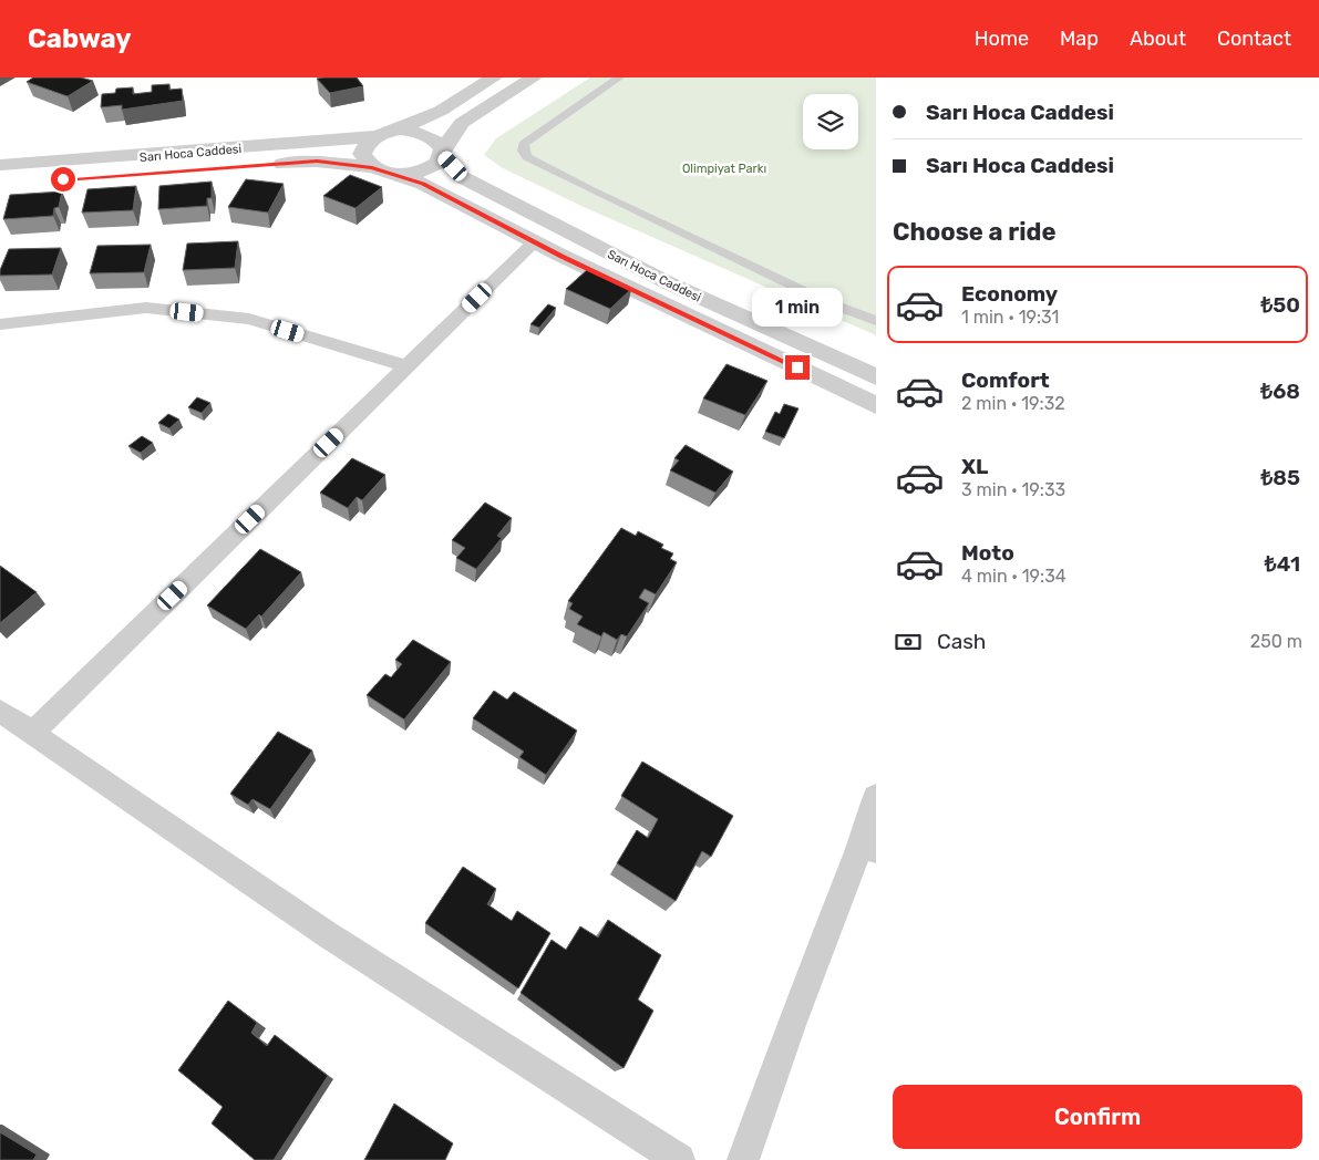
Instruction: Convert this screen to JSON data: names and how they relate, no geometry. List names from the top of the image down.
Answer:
{
  "streets": {
    "street": ["Sarı Hoca Caddesi"]
  },
  "parks": ["Olimpiyat Parkı"],
  "page": {
    "header": "Cabway",
    "nav": [
      "Home",
      "Map",
      "About",
      "Contact"
    ],
    "banner": ["Sarı Hoca Caddesi", "Sarı Hoca Caddesi"],
    "heading": "Choose a ride",
    "list": [
      {
        "name": "Economy",
        "note": "1 min · 19:31",
        "value": "₺50"
      },
      {
        "name": "Comfort",
        "note": "2 min · 19:32",
        "value": "₺68"
      },
      {
        "name": "XL",
        "note": "3 min · 19:33",
        "value": "₺85"
      },
      {
        "name": "Moto",
        "note": "4 min · 19:34",
        "value": "₺41"
      }
    ],
    "bubble": "1 min",
    "pay": ["Cash", "250 m"],
    "buttons": "Confirm"
  }
}
